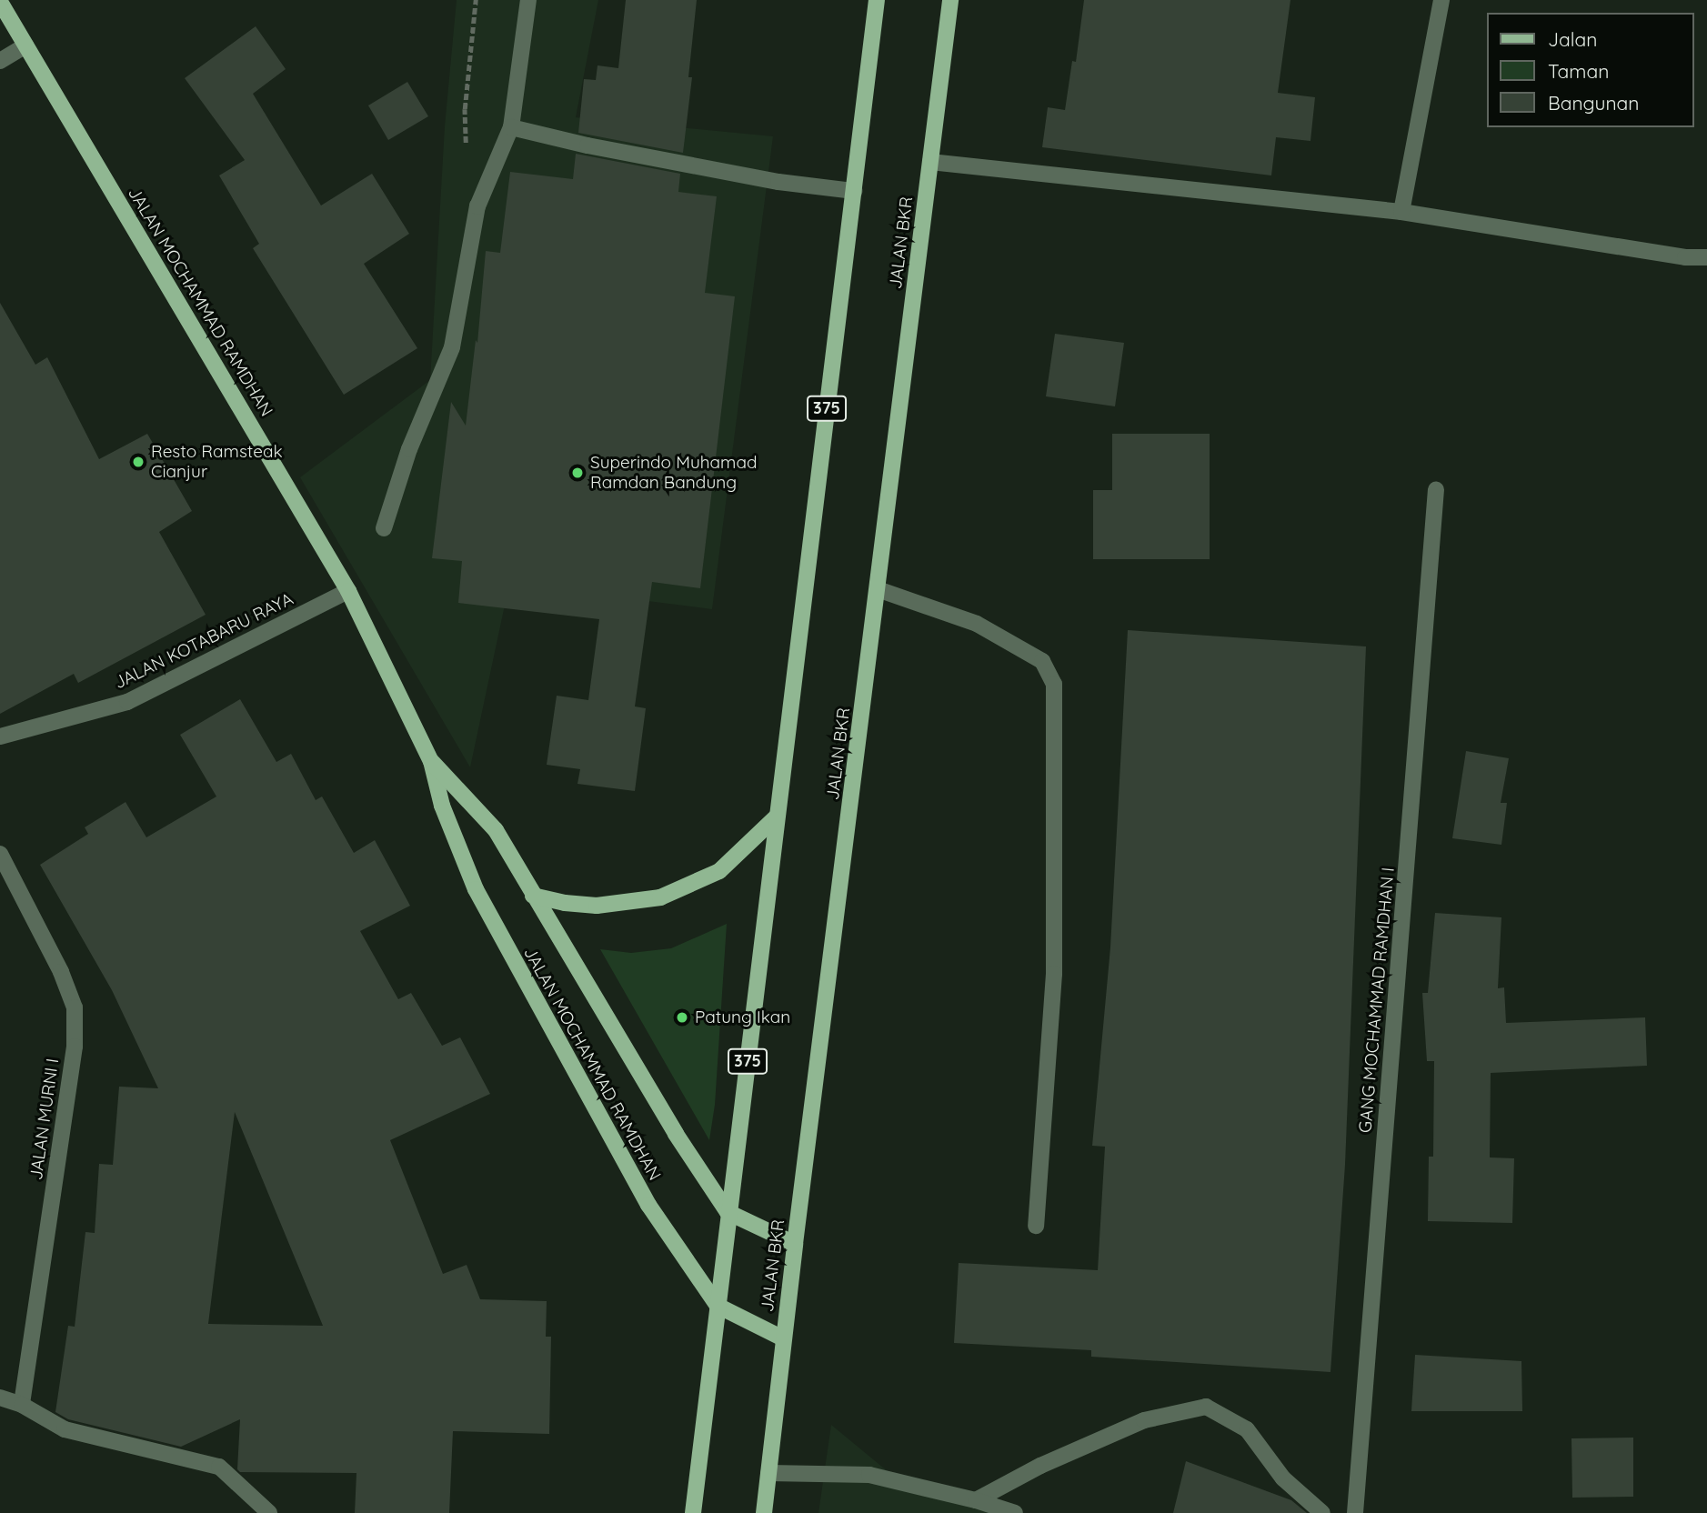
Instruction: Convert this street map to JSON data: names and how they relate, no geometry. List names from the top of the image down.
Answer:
{
  "streets": {
    "main road": ["JALAN BKR", "JALAN MOCHAMMAD RAMDHAN", "375"],
    "street": ["JALAN KOTABARU RAYA", "GANG MOCHAMMAD RAMDHAN I", "JALAN MURNI I"]
  },
  "crossings": [
    ["JALAN BKR", "JALAN MOCHAMMAD RAMDHAN"],
    ["JALAN MOCHAMMAD RAMDHAN", "375"],
    ["JALAN MOCHAMMAD RAMDHAN", "JALAN KOTABARU RAYA"]
  ],
  "places": ["Resto Ramsteak Cianjur", "Superindo Muhamad Ramdan Bandung", "Patung Ikan"],
  "legend": ["Jalan", "Taman", "Bangunan"]
}
